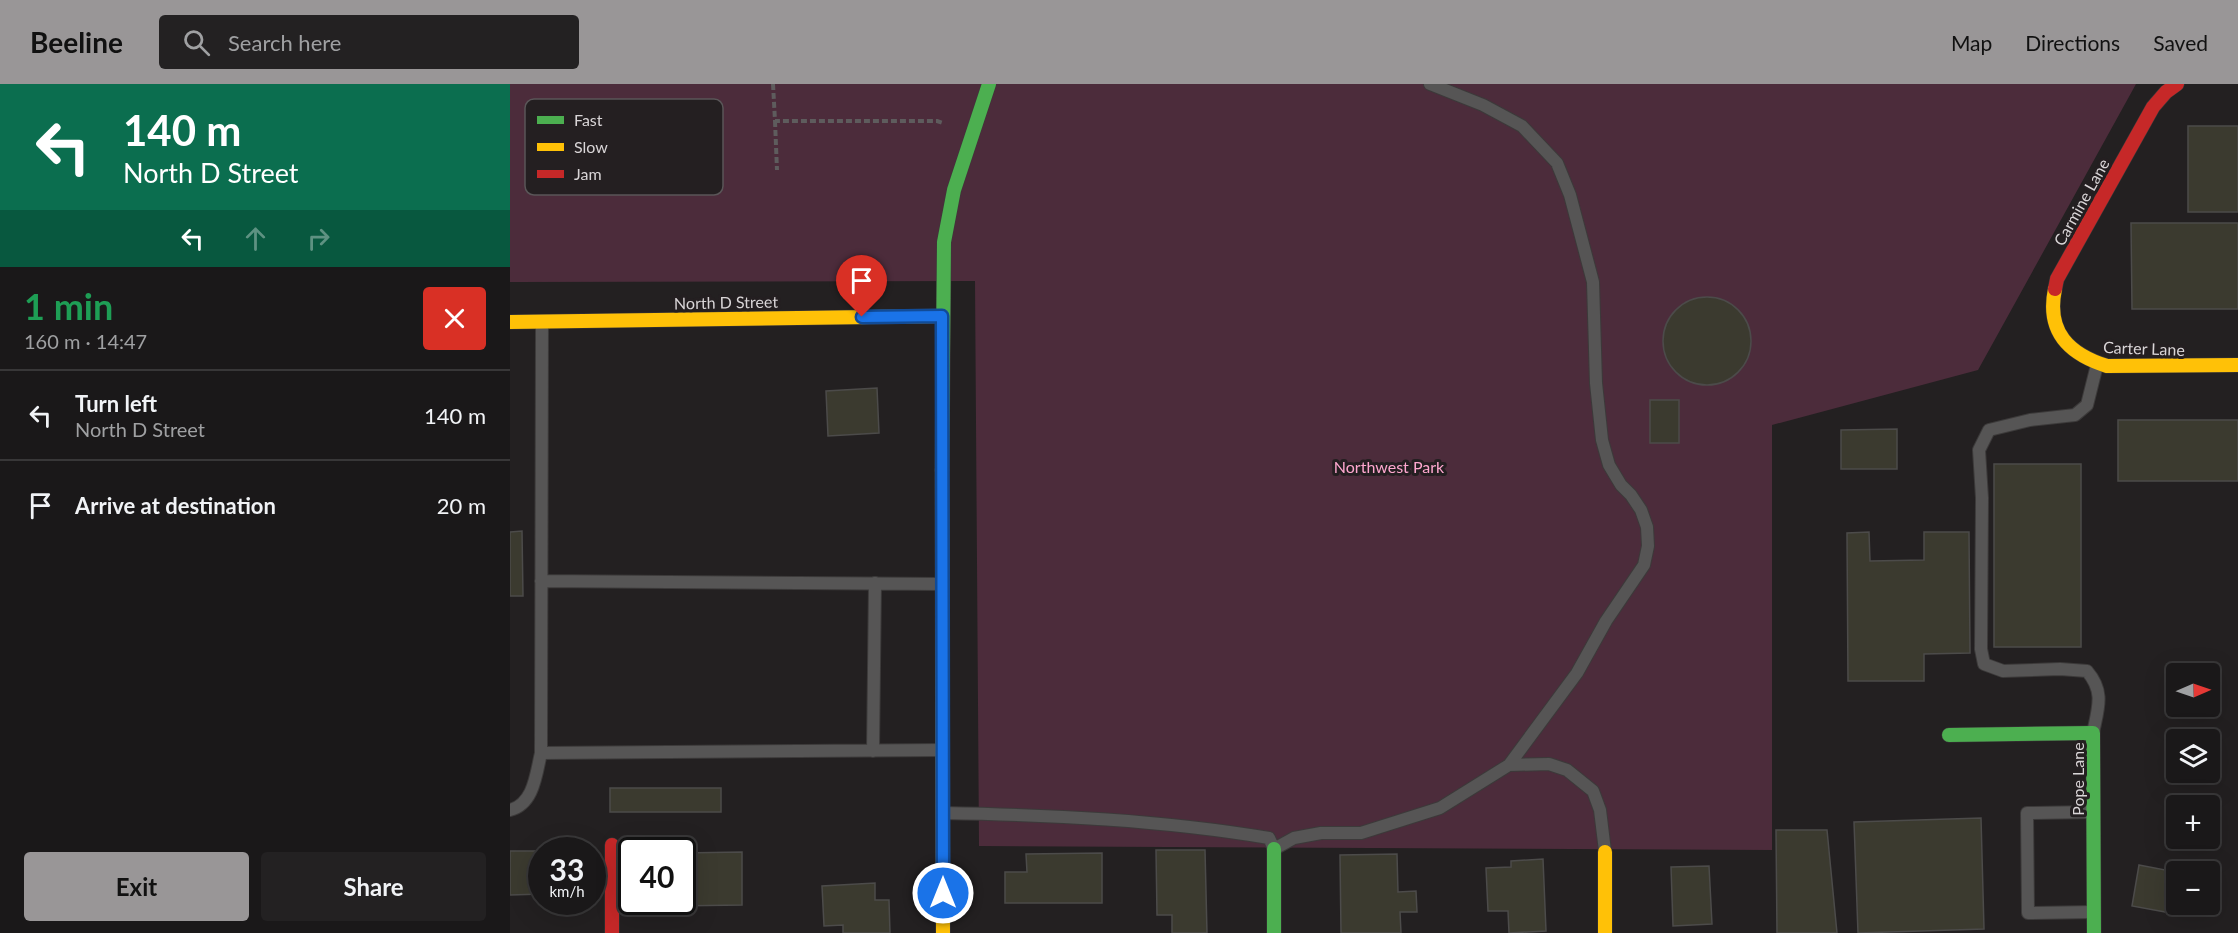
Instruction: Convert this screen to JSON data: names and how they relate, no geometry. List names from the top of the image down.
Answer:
{
  "streets": {
    "street": [
      "Carmine Lane",
      "North D Street",
      "Carter Lane",
      "Pope Lane"
    ]
  },
  "crossings": [
    ["Carmine Lane", "Carter Lane"]
  ],
  "parks": ["Northwest Park"],
  "legend": ["Fast", "Slow", "Jam"],
  "north": "right",
  "page": {
    "header": "Beeline",
    "search": "Search here",
    "nav": ["Map", "Directions", "Saved"],
    "turn": ["140 m", "North D Street"],
    "heading": ["1 min", "160 m · 14:47"],
    "list": [
      {
        "name": "Turn left",
        "note": "North D Street",
        "value": "140 m"
      },
      {
        "name": "Arrive at destination",
        "value": "20 m"
      }
    ],
    "map_buttons": ["+", "−"],
    "speed": "33 km/h",
    "limit": "40",
    "buttons": ["Exit", "Share"]
  }
}
